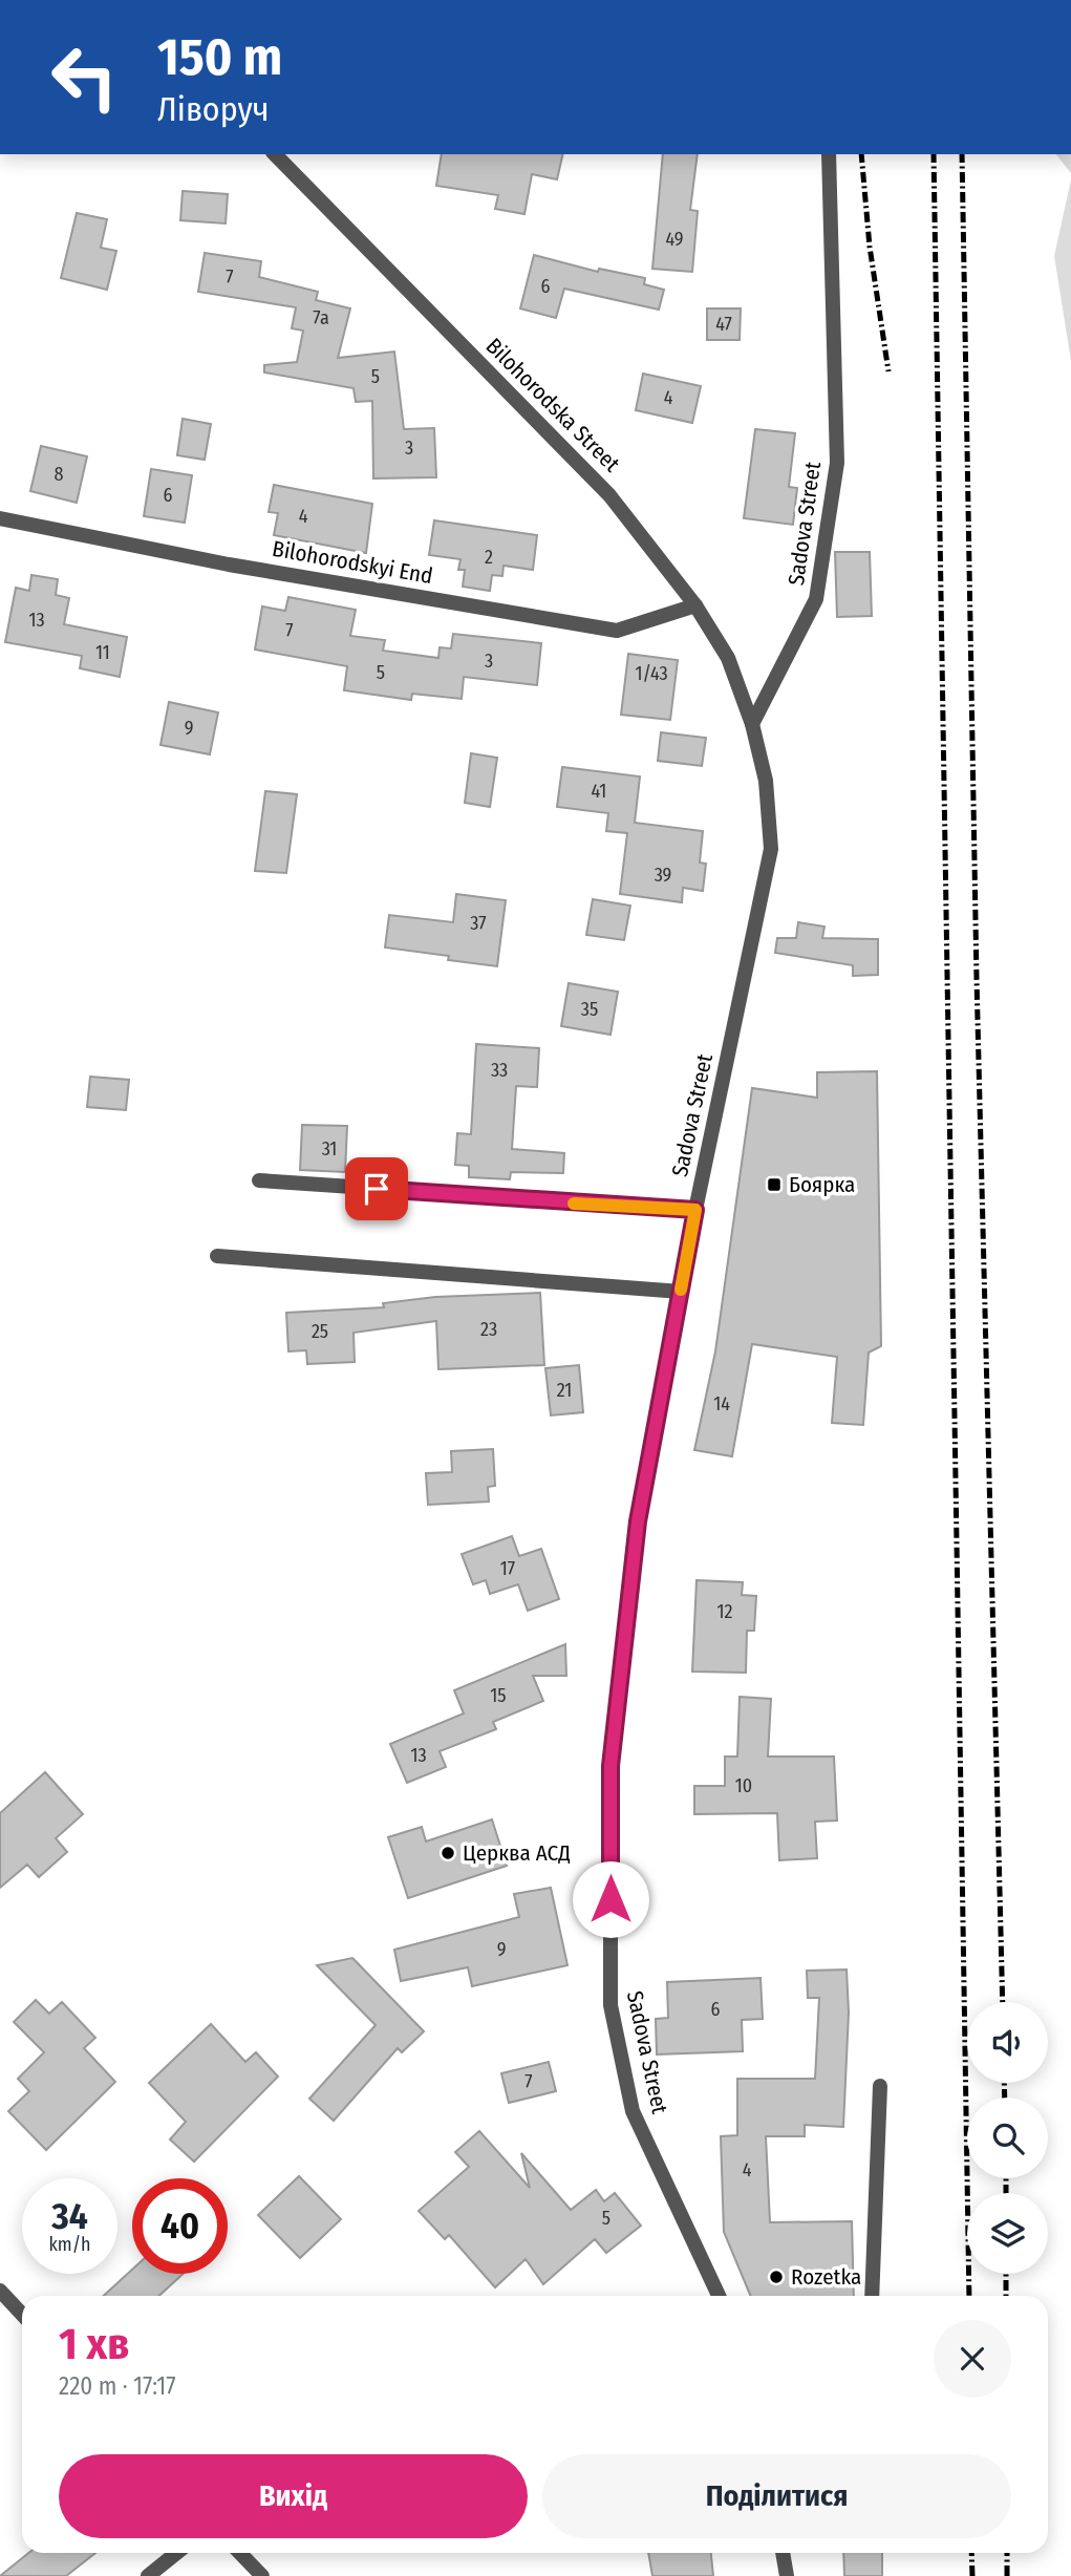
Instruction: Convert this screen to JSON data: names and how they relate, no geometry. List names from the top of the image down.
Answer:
{
  "streets": {
    "street": ["Bilohorodska Street", "Sadova Street", "Bilohorodskyi End"]
  },
  "crossings": [
    ["Bilohorodska Street", "Sadova Street"],
    ["Bilohorodska Street", "Bilohorodskyi End"]
  ],
  "places": {
    "transit": ["Боярка"],
    "other": ["Церква АСД", "Rozetka"]
  },
  "house_numbers": [
    "49",
    "7",
    "6",
    "7а",
    "47",
    "5",
    "4",
    "3",
    "8",
    "6",
    "4",
    "2",
    "13",
    "7",
    "11",
    "3",
    "5",
    "1/43",
    "9",
    "41",
    "39",
    "37",
    "35",
    "33",
    "31",
    "23",
    "25",
    "21",
    "14",
    "17",
    "12",
    "15",
    "13",
    "10",
    "9",
    "6",
    "7",
    "4",
    "5"
  ],
  "page": {
    "turn": ["150 m", "Ліворуч"],
    "speed": "34 km/h",
    "limit": "40",
    "heading": ["1 хв", "220 m · 17:17"],
    "buttons": ["Вихід", "Поділитися"]
  }
}
